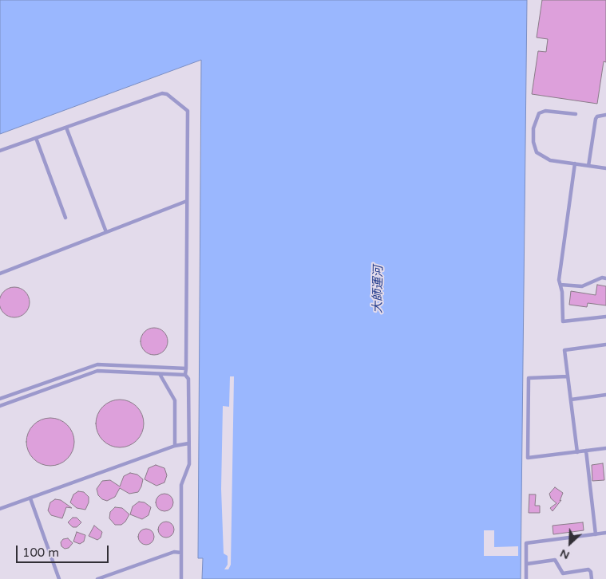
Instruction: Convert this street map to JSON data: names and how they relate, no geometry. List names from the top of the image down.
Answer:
{
  "water": ["大師運河"],
  "scale_bar": "100 m",
  "north": "bottom left"
}
